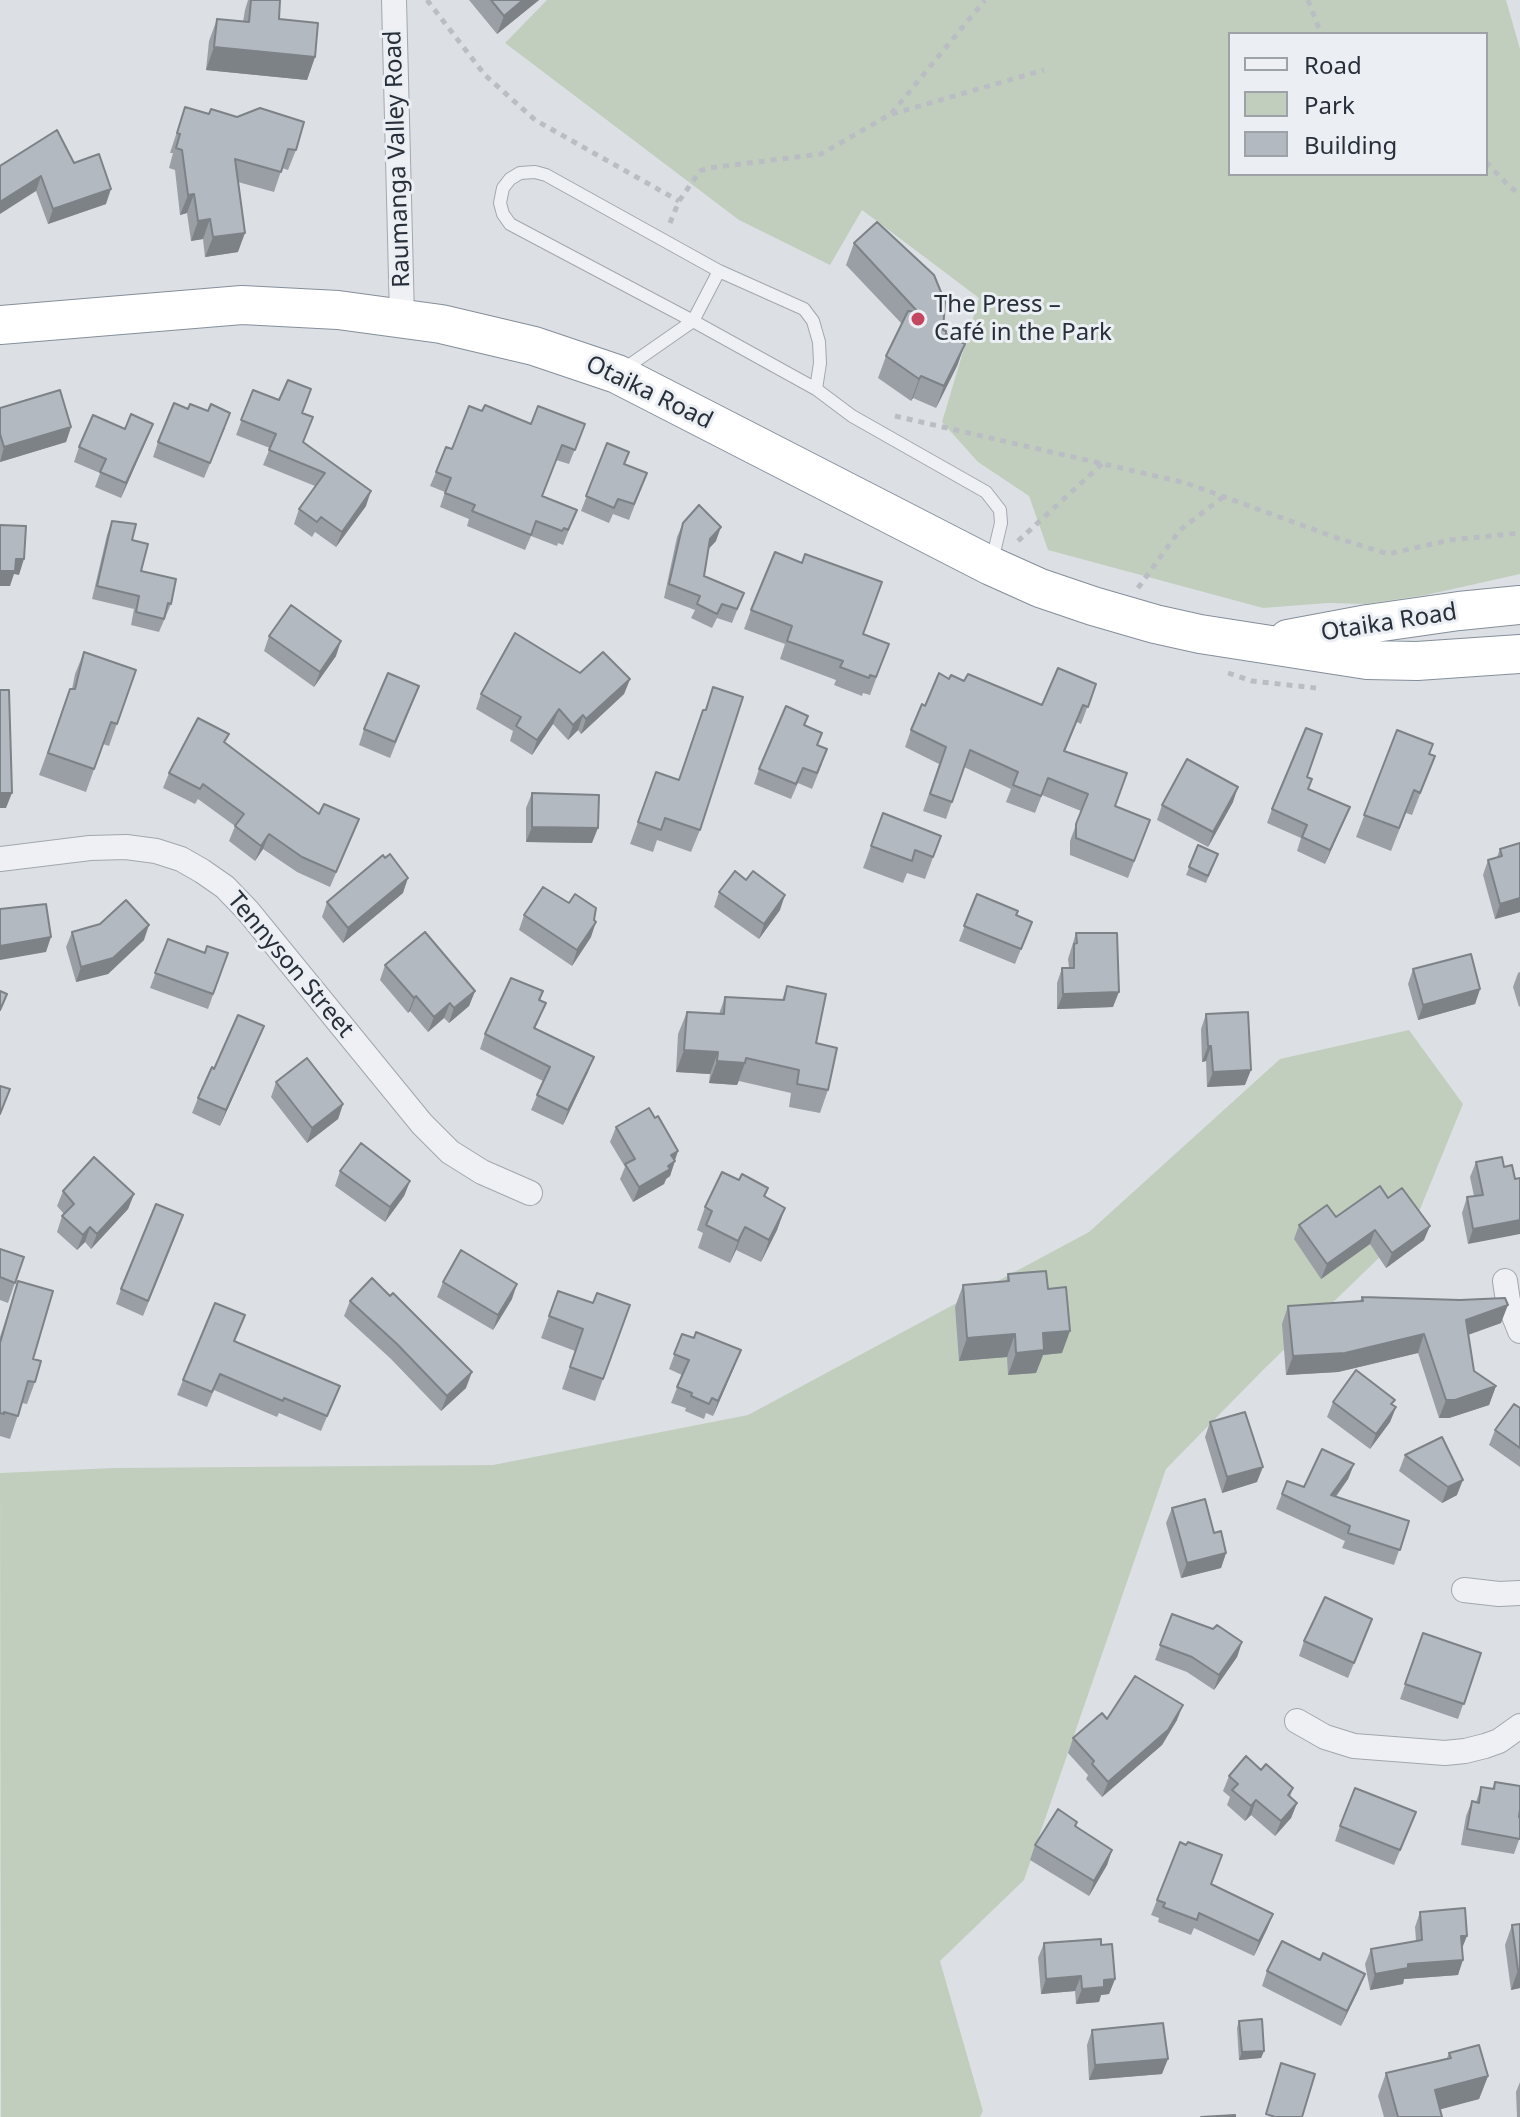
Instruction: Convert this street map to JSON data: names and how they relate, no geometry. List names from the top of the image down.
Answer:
{
  "streets": {
    "highway": ["Otaika Road"],
    "street": ["Raumanga Valley Road", "Tennyson Street"]
  },
  "crossings": [
    ["Raumanga Valley Road", "Otaika Road"]
  ],
  "places": ["The Press – Café in the Park"],
  "legend": ["Road", "Park", "Building"]
}
